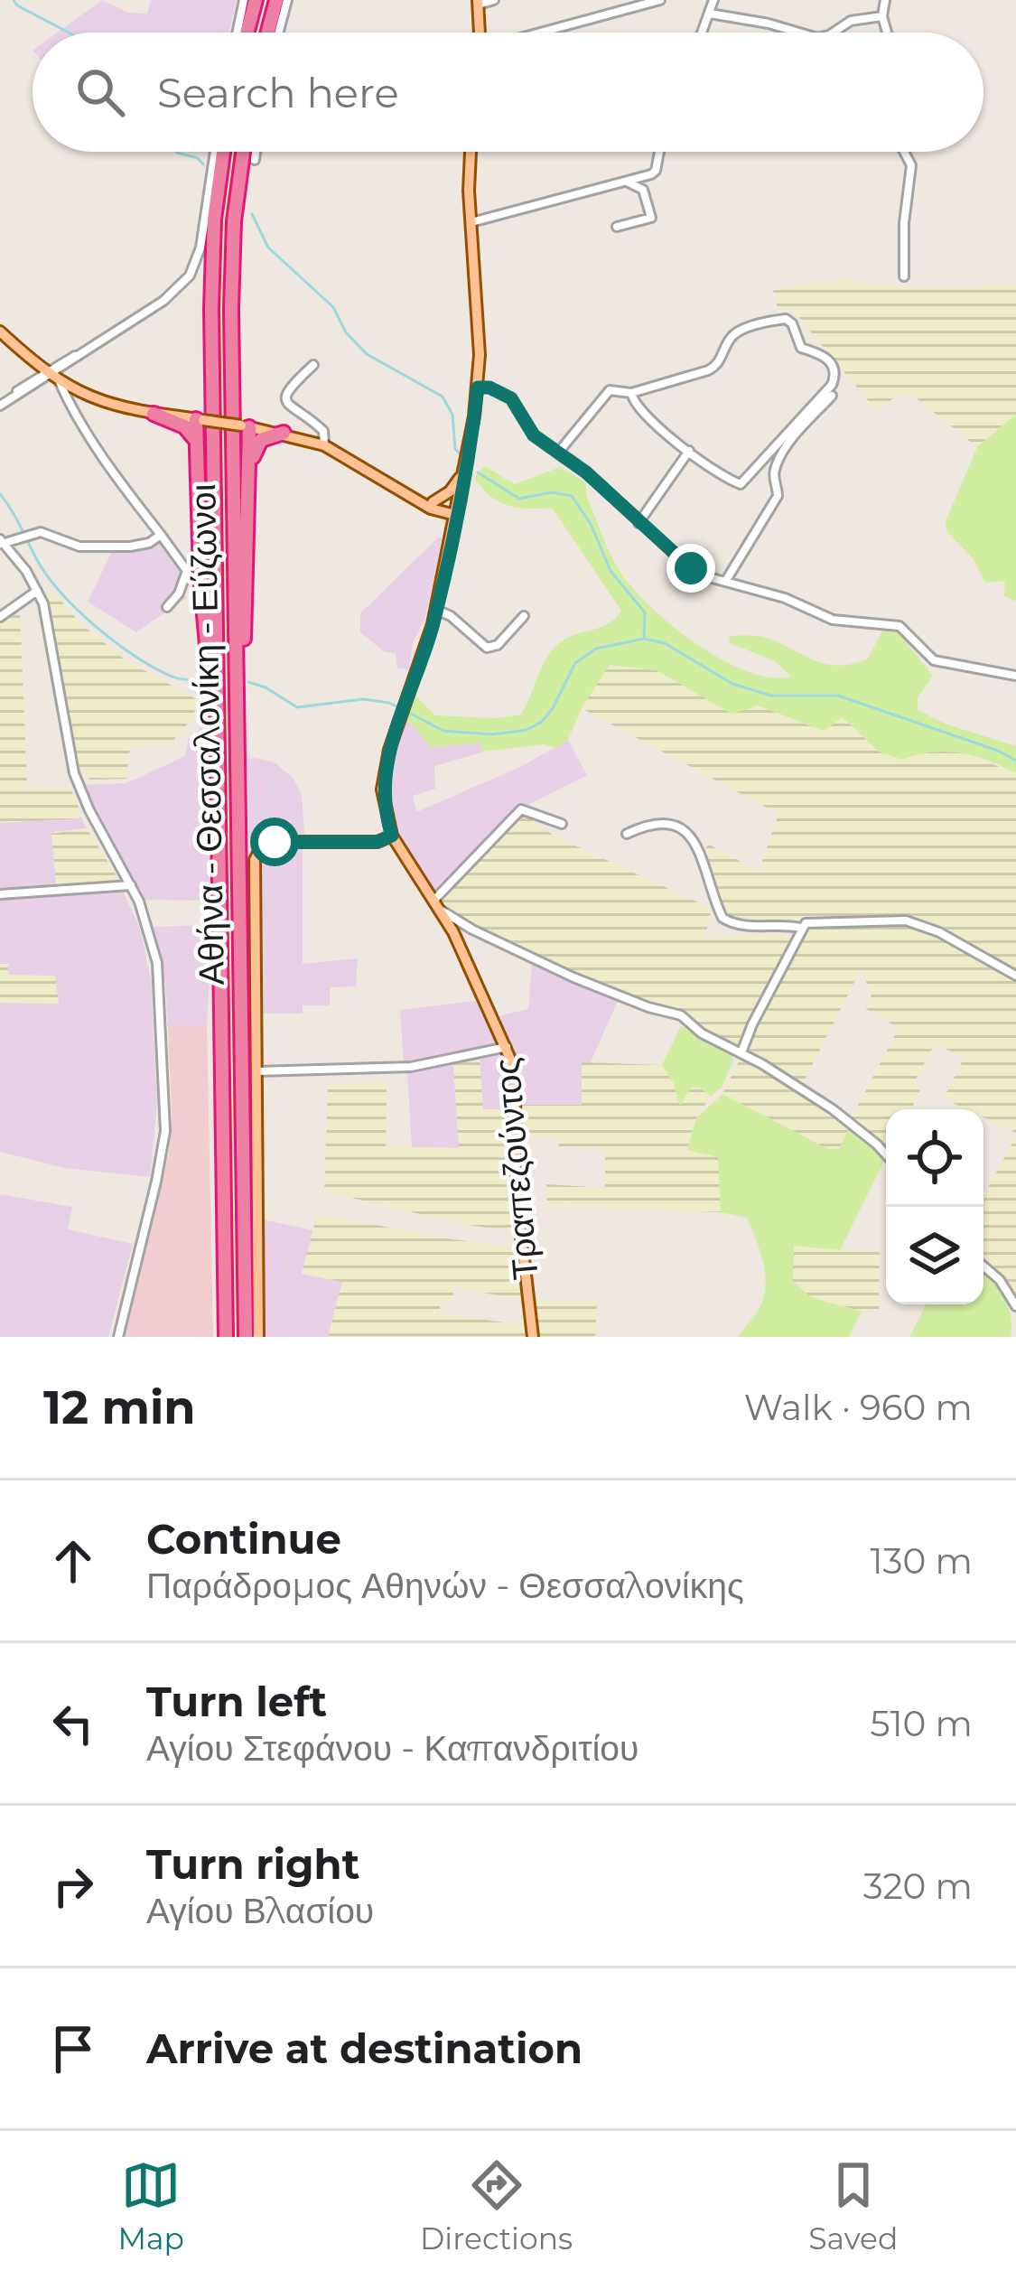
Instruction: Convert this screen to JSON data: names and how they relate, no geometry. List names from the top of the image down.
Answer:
{
  "streets": {
    "highway": ["Αθήνα - Θεσσαλονίκη - Εύζωνοι"],
    "main road": ["Τραπεζούντος"]
  },
  "page": {
    "search": "Search here",
    "heading": ["12 min", "Walk · 960 m"],
    "list": [
      ["Continue", "Παράδρομος Αθηνών - Θεσσαλονίκης", "130 m"],
      ["Turn left", "Αγίου Στεφάνου - Καπανδριτίου", "510 m"],
      ["Turn right", "Αγίου Βλασίου", "320 m"],
      "Arrive at destination"
    ],
    "nav": ["Map", "Directions", "Saved"]
  }
}
